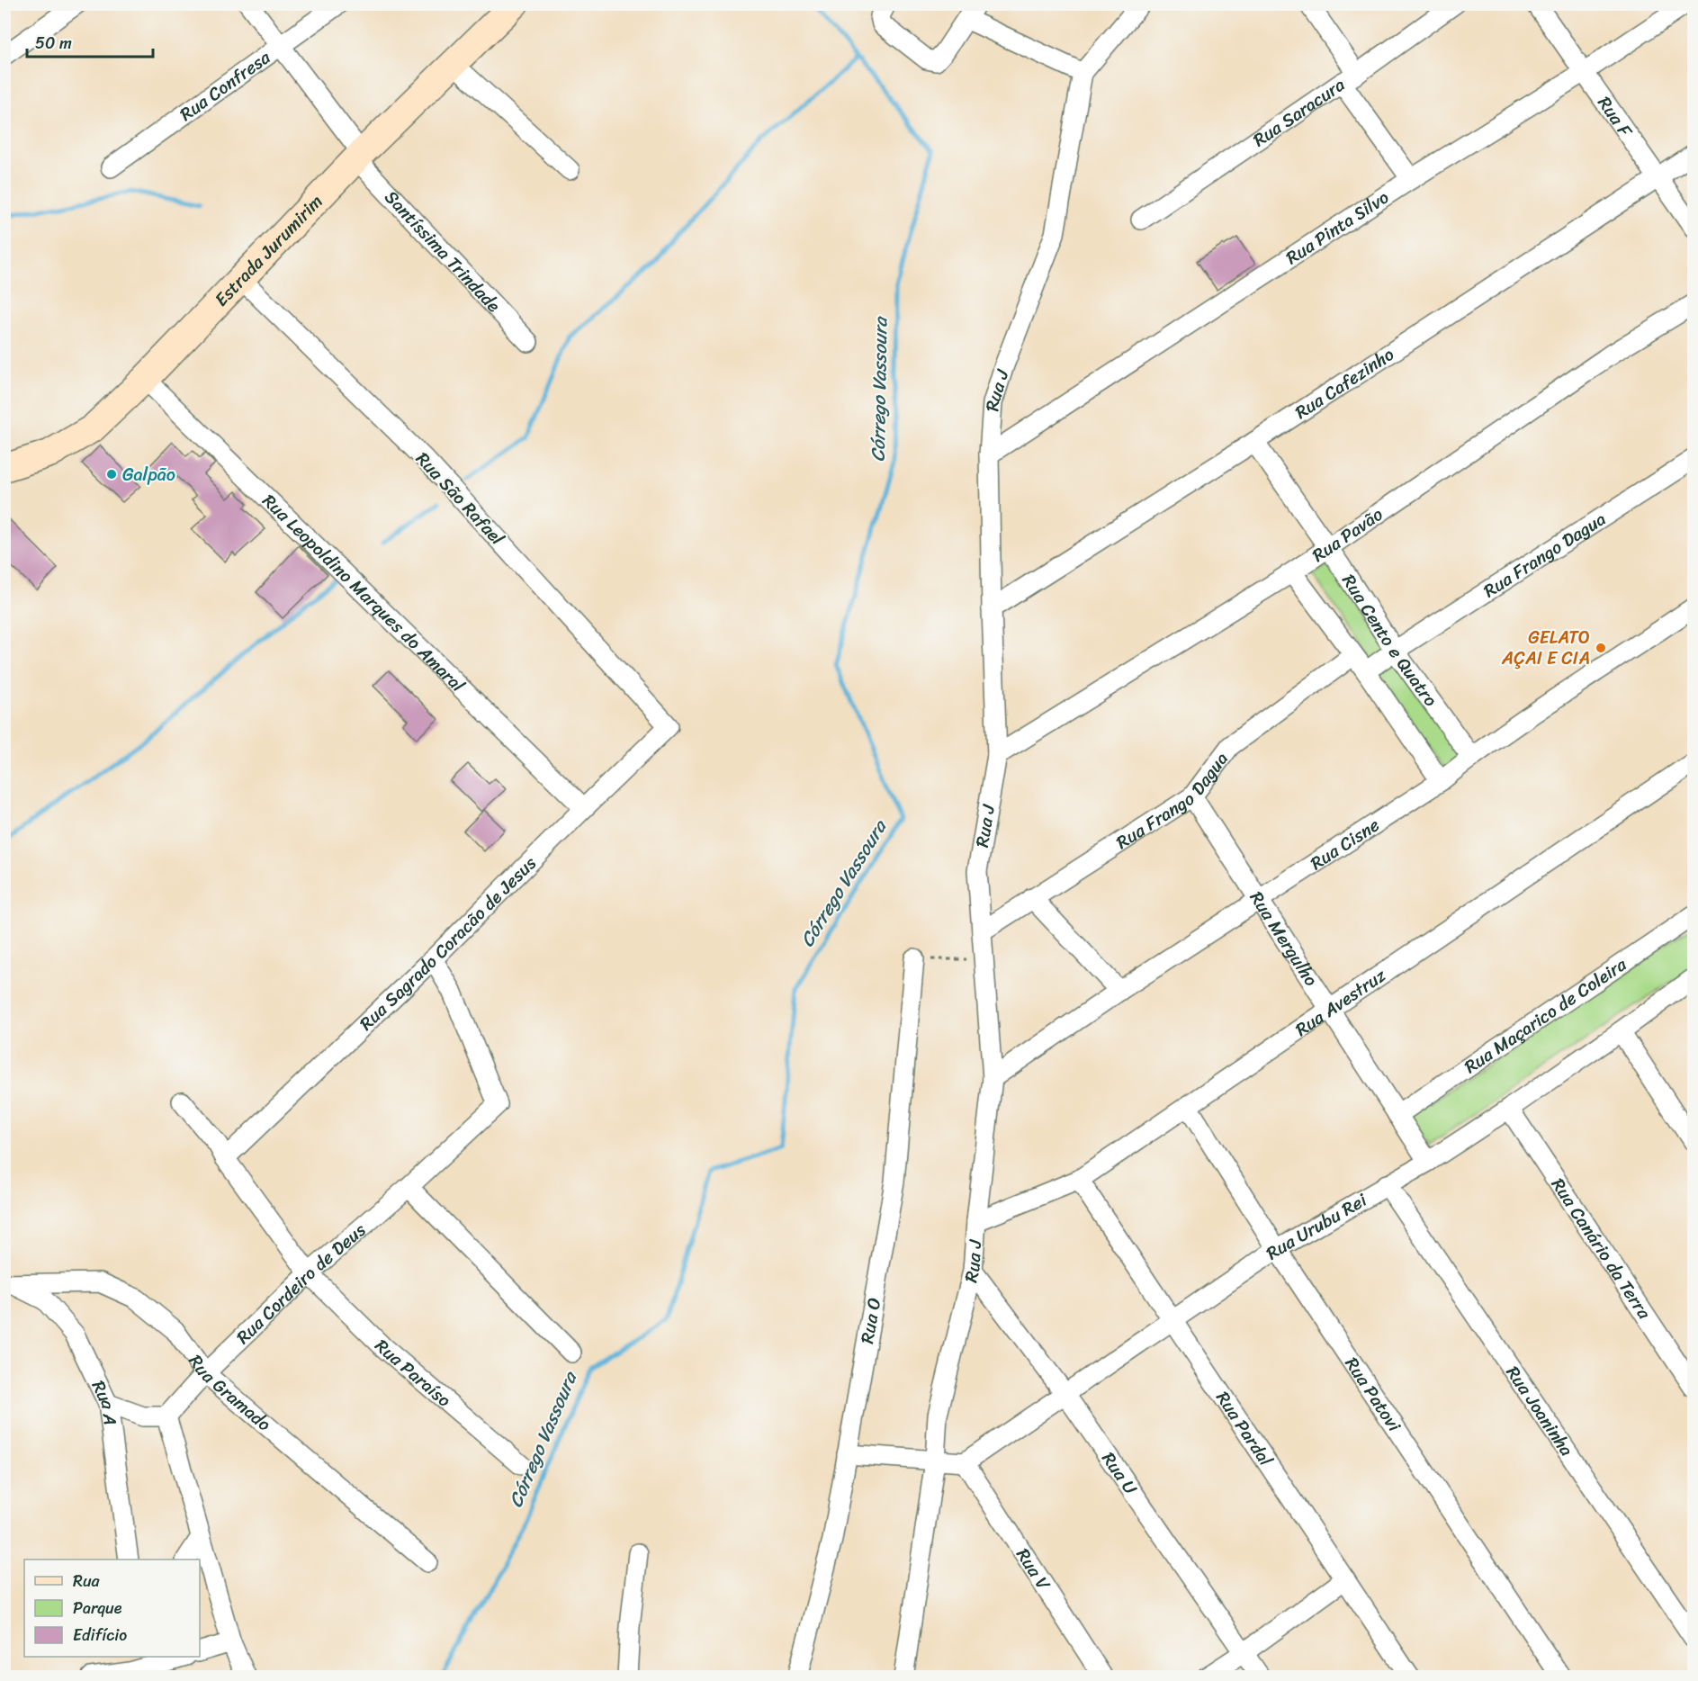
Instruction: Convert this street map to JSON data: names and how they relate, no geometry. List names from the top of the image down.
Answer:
{
  "streets": {
    "main road": ["Estrada Jurumirim"],
    "street": [
      "Rua Confresa",
      "Rua Saracura",
      "Rua F",
      "Rua Pinta Silvo",
      "Santíssima Trindade",
      "Rua Cafezinho",
      "Rua J",
      "Rua São Rafael",
      "Rua Pavão",
      "Rua Frango Dagua",
      "Rua Leopoldino Marques do Amaral",
      "Rua Cento e Quatro",
      "Rua Cisne",
      "Rua Mergulho",
      "Rua Sagrado Coracão de Jesus",
      "Rua Avestruz",
      "Rua Maçarico de Coleira",
      "Rua Urubu Rei",
      "Rua Canário da Terra",
      "Rua Cordeiro de Deus",
      "Rua O",
      "Rua Paraíso",
      "Rua Gramado",
      "Rua Patovi",
      "Rua A",
      "Rua Joaninha",
      "Rua Pardal",
      "Rua U",
      "Rua V"
    ]
  },
  "crossings": [
    ["Rua Confresa", "Santíssima Trindade"],
    ["Rua F", "Rua Pinta Silvo"],
    ["Rua F", "Rua Cafezinho"],
    ["Rua Pinta Silvo", "Rua J"],
    ["Estrada Jurumirim", "Santíssima Trindade"],
    ["Estrada Jurumirim", "Rua São Rafael"],
    ["Estrada Jurumirim", "Rua Leopoldino Marques do Amaral"],
    ["Rua Cafezinho", "Rua J"],
    ["Rua Cafezinho", "Rua Cento e Quatro"],
    ["Rua J", "Rua Pavão"],
    ["Rua J", "Rua Frango Dagua"],
    ["Rua J", "Rua Cisne"],
    ["Rua J", "Rua Avestruz"],
    ["Rua J", "Rua U"],
    ["Rua São Rafael", "Rua Sagrado Coracão de Jesus"],
    ["Rua Pavão", "Rua Cento e Quatro"],
    ["Rua Frango Dagua", "Rua Cento e Quatro"],
    ["Rua Frango Dagua", "Rua Mergulho"],
    ["Rua Leopoldino Marques do Amaral", "Rua Sagrado Coracão de Jesus"],
    ["Rua Cento e Quatro", "Rua Cisne"],
    ["Rua Cisne", "Rua Mergulho"],
    ["Rua Mergulho", "Rua Avestruz"],
    ["Rua Mergulho", "Rua Maçarico de Coleira"],
    ["Rua Mergulho", "Rua Urubu Rei"],
    ["Rua Sagrado Coracão de Jesus", "Rua Cordeiro de Deus"],
    ["Rua Sagrado Coracão de Jesus", "Rua Paraíso"],
    ["Rua Avestruz", "Rua Patovi"],
    ["Rua Avestruz", "Rua Pardal"],
    ["Rua Urubu Rei", "Rua Canário da Terra"],
    ["Rua Urubu Rei", "Rua Patovi"],
    ["Rua Urubu Rei", "Rua Joaninha"],
    ["Rua Urubu Rei", "Rua Pardal"],
    ["Rua Urubu Rei", "Rua U"],
    ["Rua Urubu Rei", "Rua V"],
    ["Rua Cordeiro de Deus", "Rua Paraíso"],
    ["Rua Cordeiro de Deus", "Rua Gramado"],
    ["Rua Gramado", "Rua A"]
  ],
  "water": ["Córrego Vassoura"],
  "places": ["Galpão", "GELATO AÇAI E CIA"],
  "legend": ["Rua", "Parque", "Edifício"],
  "scale_bar": "50 m"
}
